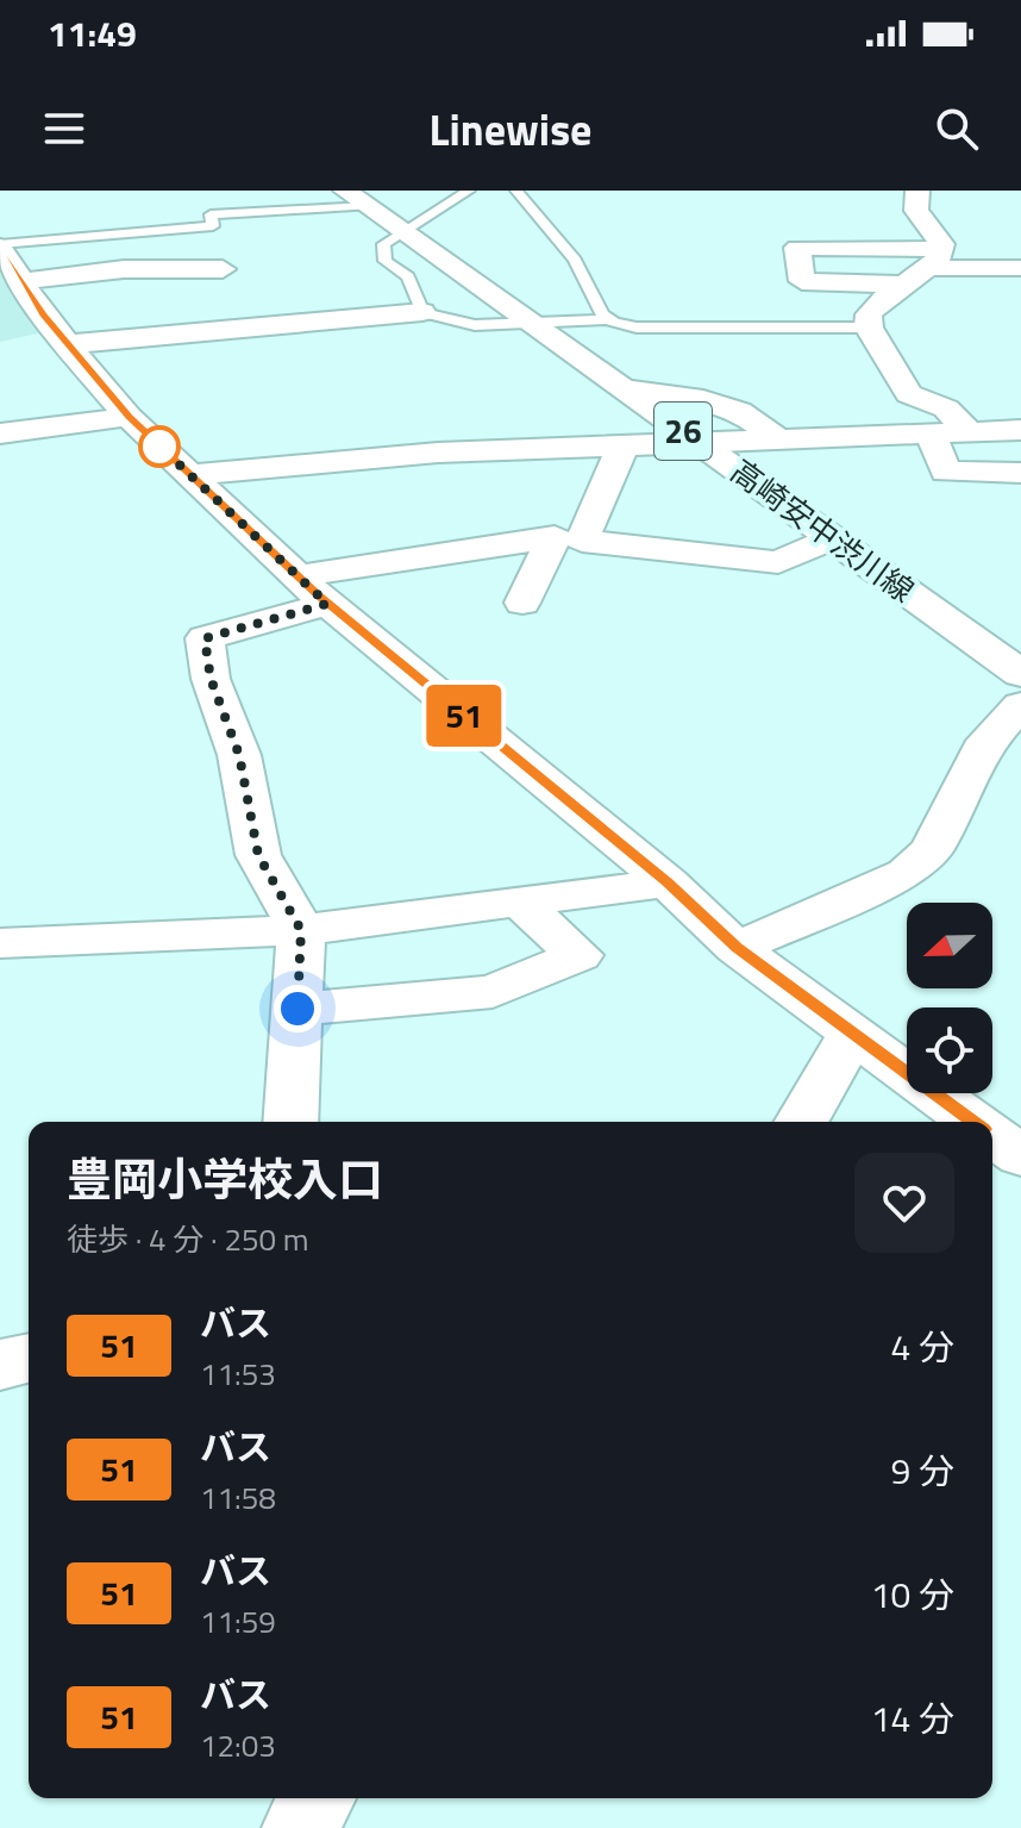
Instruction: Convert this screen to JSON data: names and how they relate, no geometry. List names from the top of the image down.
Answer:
{
  "streets": {
    "main road": ["26", "高崎安中渋川線"]
  },
  "lines": ["bus line 51"],
  "north": "left",
  "page": {
    "status": "11:49",
    "header": "Linewise",
    "on_map": "51",
    "heading": ["豊岡小学校入口", "徒歩 · 4 分 · 250 m"],
    "list": [
      {
        "mark": "51",
        "name": "バス",
        "note": "11:53",
        "value": "4 分"
      },
      {
        "mark": "51",
        "name": "バス",
        "note": "11:58",
        "value": "9 分"
      },
      {
        "mark": "51",
        "name": "バス",
        "note": "11:59",
        "value": "10 分"
      },
      {
        "mark": "51",
        "name": "バス",
        "note": "12:03",
        "value": "14 分"
      }
    ]
  }
}
